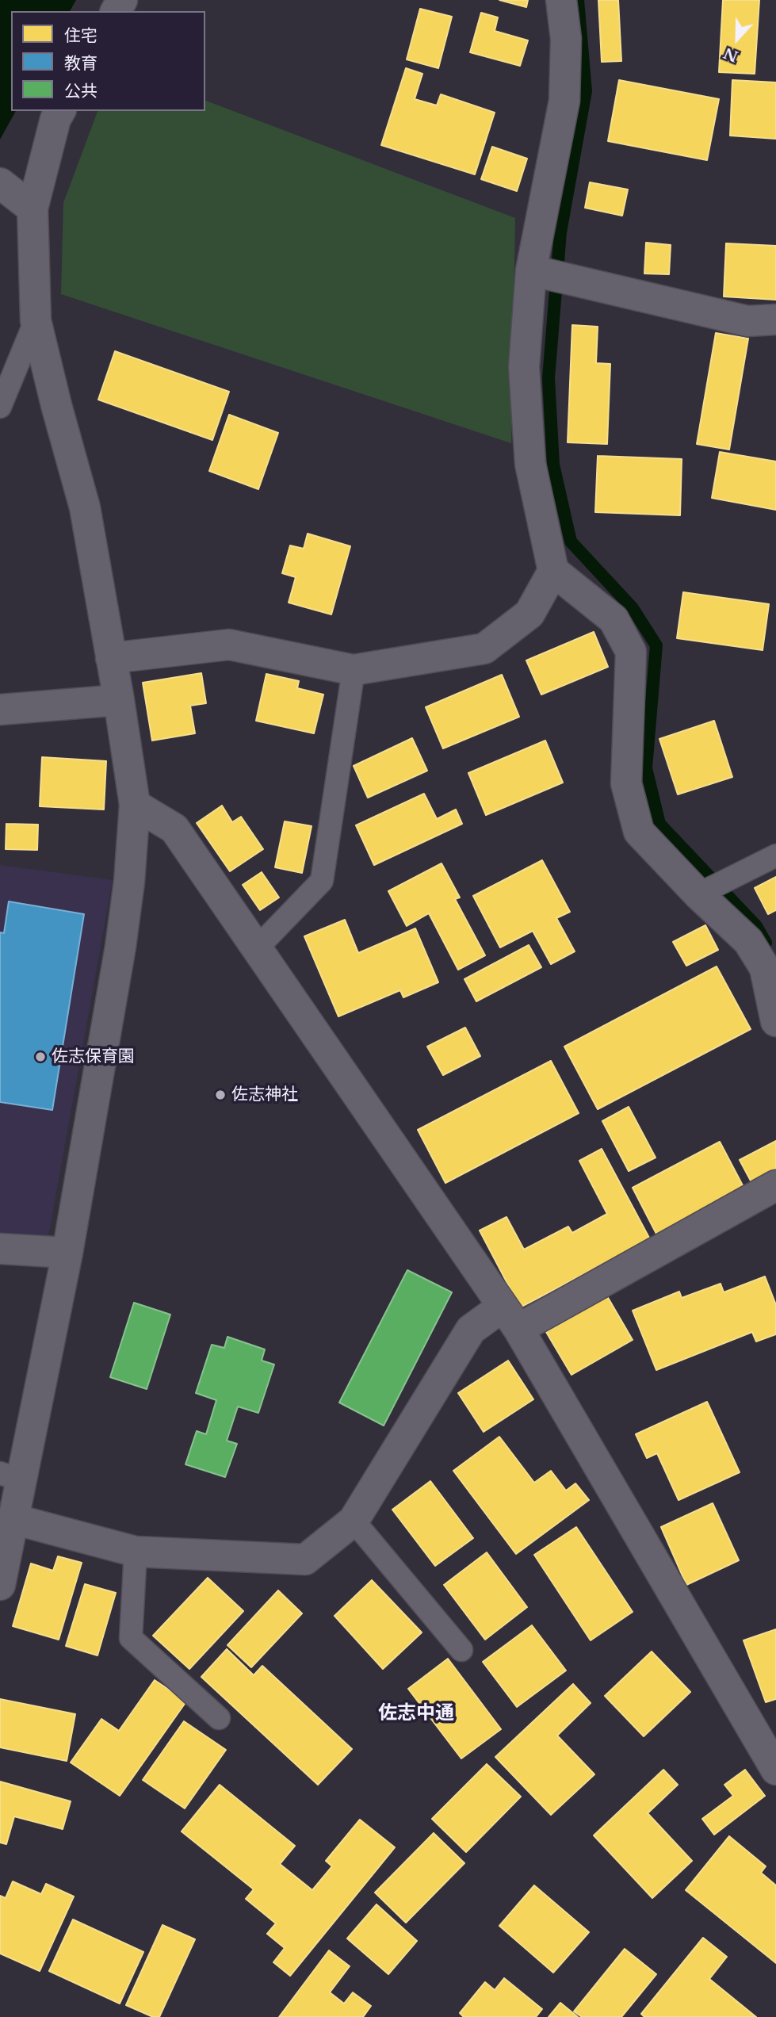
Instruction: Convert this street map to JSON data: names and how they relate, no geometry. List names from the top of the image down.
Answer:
{
  "districts": ["佐志中通"],
  "places": ["佐志保育園", "佐志神社"],
  "legend": ["住宅", "教育", "公共"],
  "north": "bottom"
}
